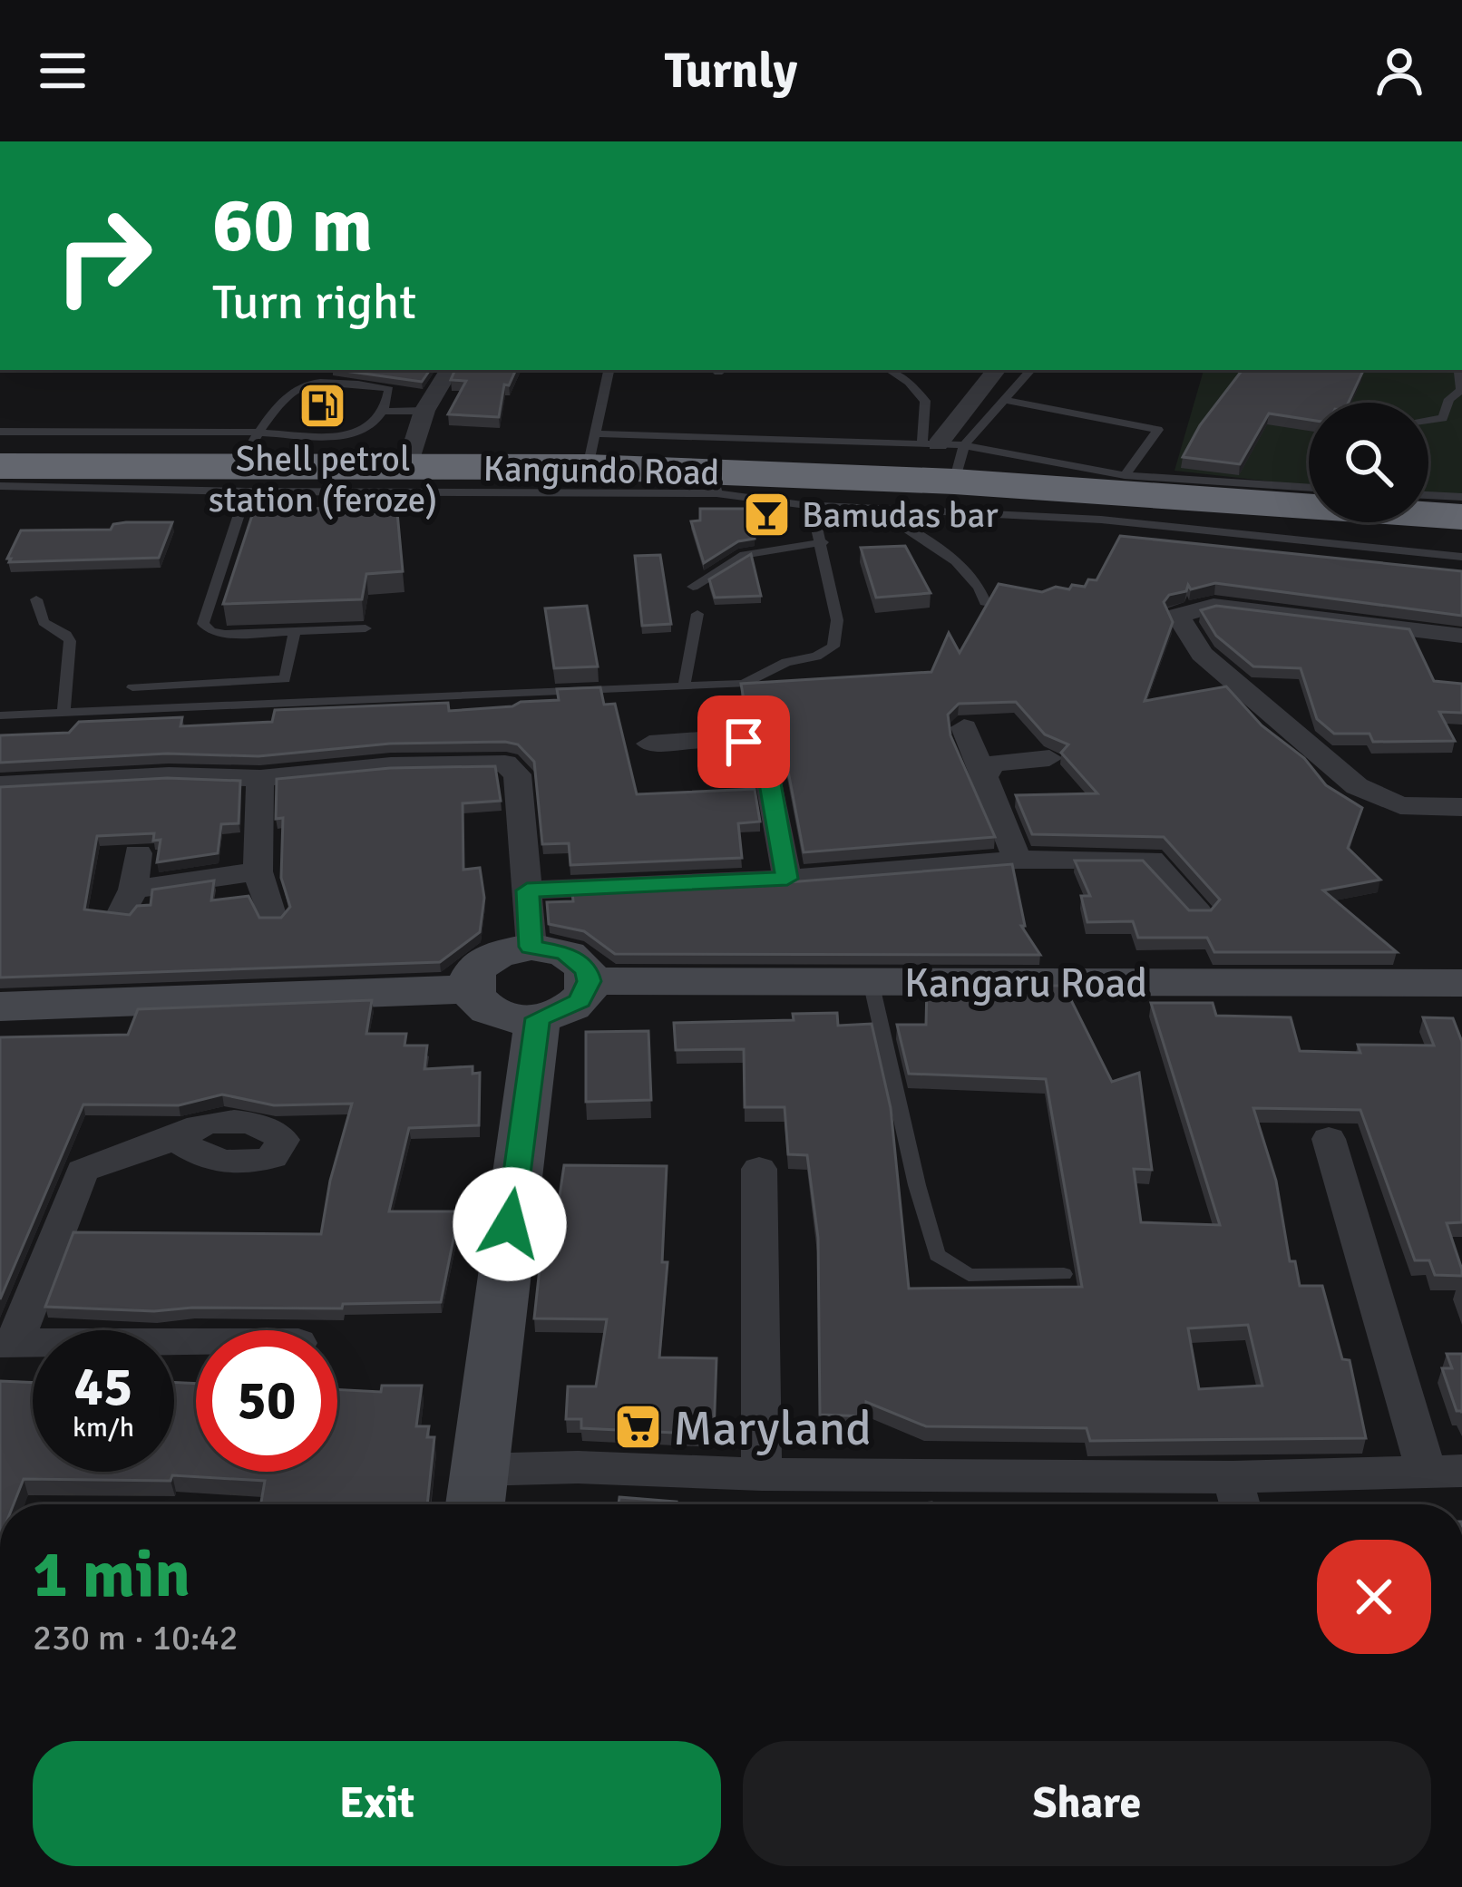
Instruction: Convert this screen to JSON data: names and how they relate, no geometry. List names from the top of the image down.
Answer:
{
  "streets": {
    "highway": ["Kangundo Road"],
    "main road": ["Kangaru Road"]
  },
  "places": {
    "fuel station": ["Shell petrol station (feroze)"],
    "bar": ["Bamudas bar"],
    "supermarket": ["Maryland"]
  },
  "page": {
    "header": "Turnly",
    "turn": ["60 m", "Turn right"],
    "speed": "45 km/h",
    "limit": "50",
    "heading": ["1 min", "230 m · 10:42"],
    "buttons": ["Exit", "Share"]
  }
}
